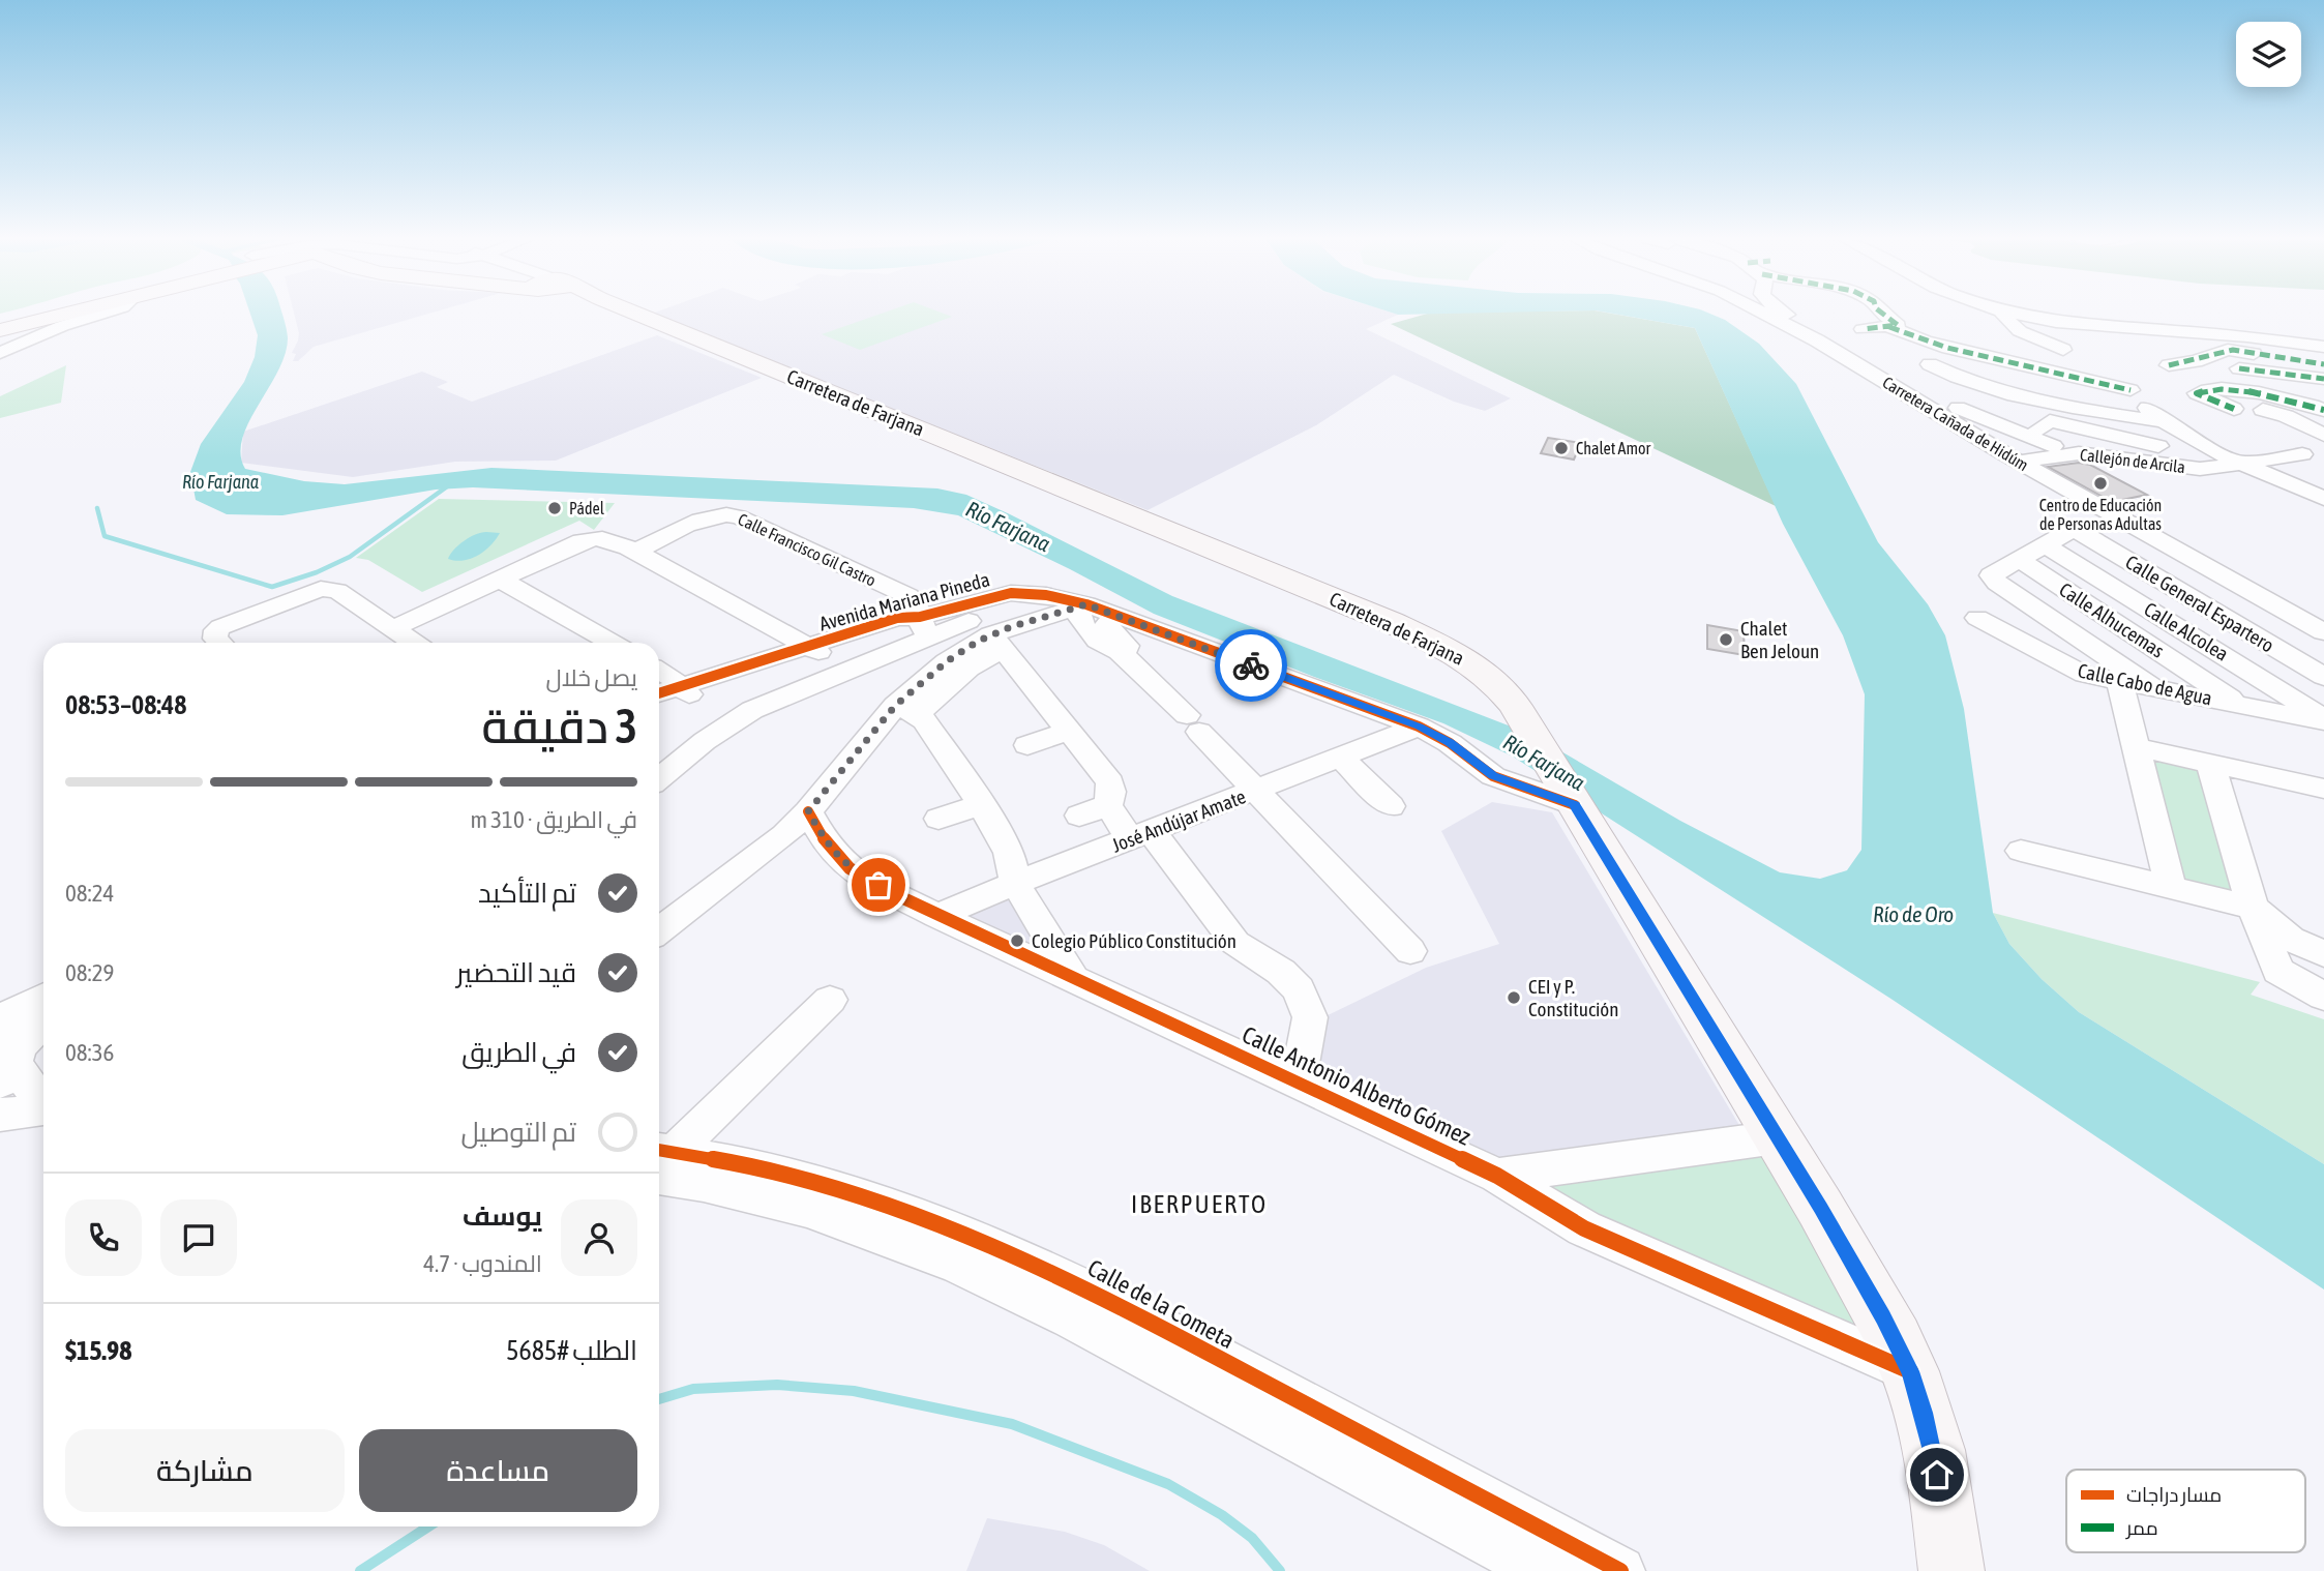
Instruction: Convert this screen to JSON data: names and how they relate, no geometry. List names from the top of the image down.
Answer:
{
  "streets": {
    "main road": ["Carretera de Farjana"],
    "street": [
      "Carretera Cañada de Hidúm",
      "Callejón de Arcila",
      "Calle Francisco Gil Castro",
      "Avenida Mariana Pineda",
      "Calle General Espartero",
      "Calle Alhucemas",
      "Calle Alcolea",
      "Calle Cabo de Agua",
      "José Andújar Amate",
      "Calle Antonio Alberto Gómez",
      "Calle de la Cometa"
    ]
  },
  "crossings": [
    ["Carretera de Farjana", "Calle Antonio Alberto Gómez"],
    ["Carretera Cañada de Hidúm", "Callejón de Arcila"],
    ["Carretera Cañada de Hidúm", "Calle General Espartero"],
    ["Calle Francisco Gil Castro", "Avenida Mariana Pineda"],
    ["Calle General Espartero", "Calle Alcolea"],
    ["Calle Alhucemas", "Calle Cabo de Agua"],
    ["Calle Alcolea", "Calle Cabo de Agua"],
    ["José Andújar Amate", "Calle Antonio Alberto Gómez"]
  ],
  "districts": ["IBERPUERTO"],
  "water": ["Río Farjana", "Río de Oro"],
  "places": [
    "Chalet Amor",
    "Centro de Educación de Personas Adultas",
    "Pádel",
    "Chalet Ben Jeloun",
    "Colegio Público Constitución",
    "CEI y P. Constitución"
  ],
  "legend": ["مسار دراجات", "ممر"],
  "page": {
    "heading": ["3 دقيقة", "يصل خلال", "08:48–08:53"],
    "panel": [
      "يوسف",
      "المندوب · 4.7",
      "الطلب #5685",
      "$15.98"
    ],
    "bar": "في الطريق · 310 m",
    "list": [
      ["تم التأكيد", "08:24"],
      ["قيد التحضير", "08:29"],
      ["في الطريق", "08:36"],
      "تم التوصيل"
    ],
    "buttons": ["مساعدة", "مشاركة"]
  }
}
